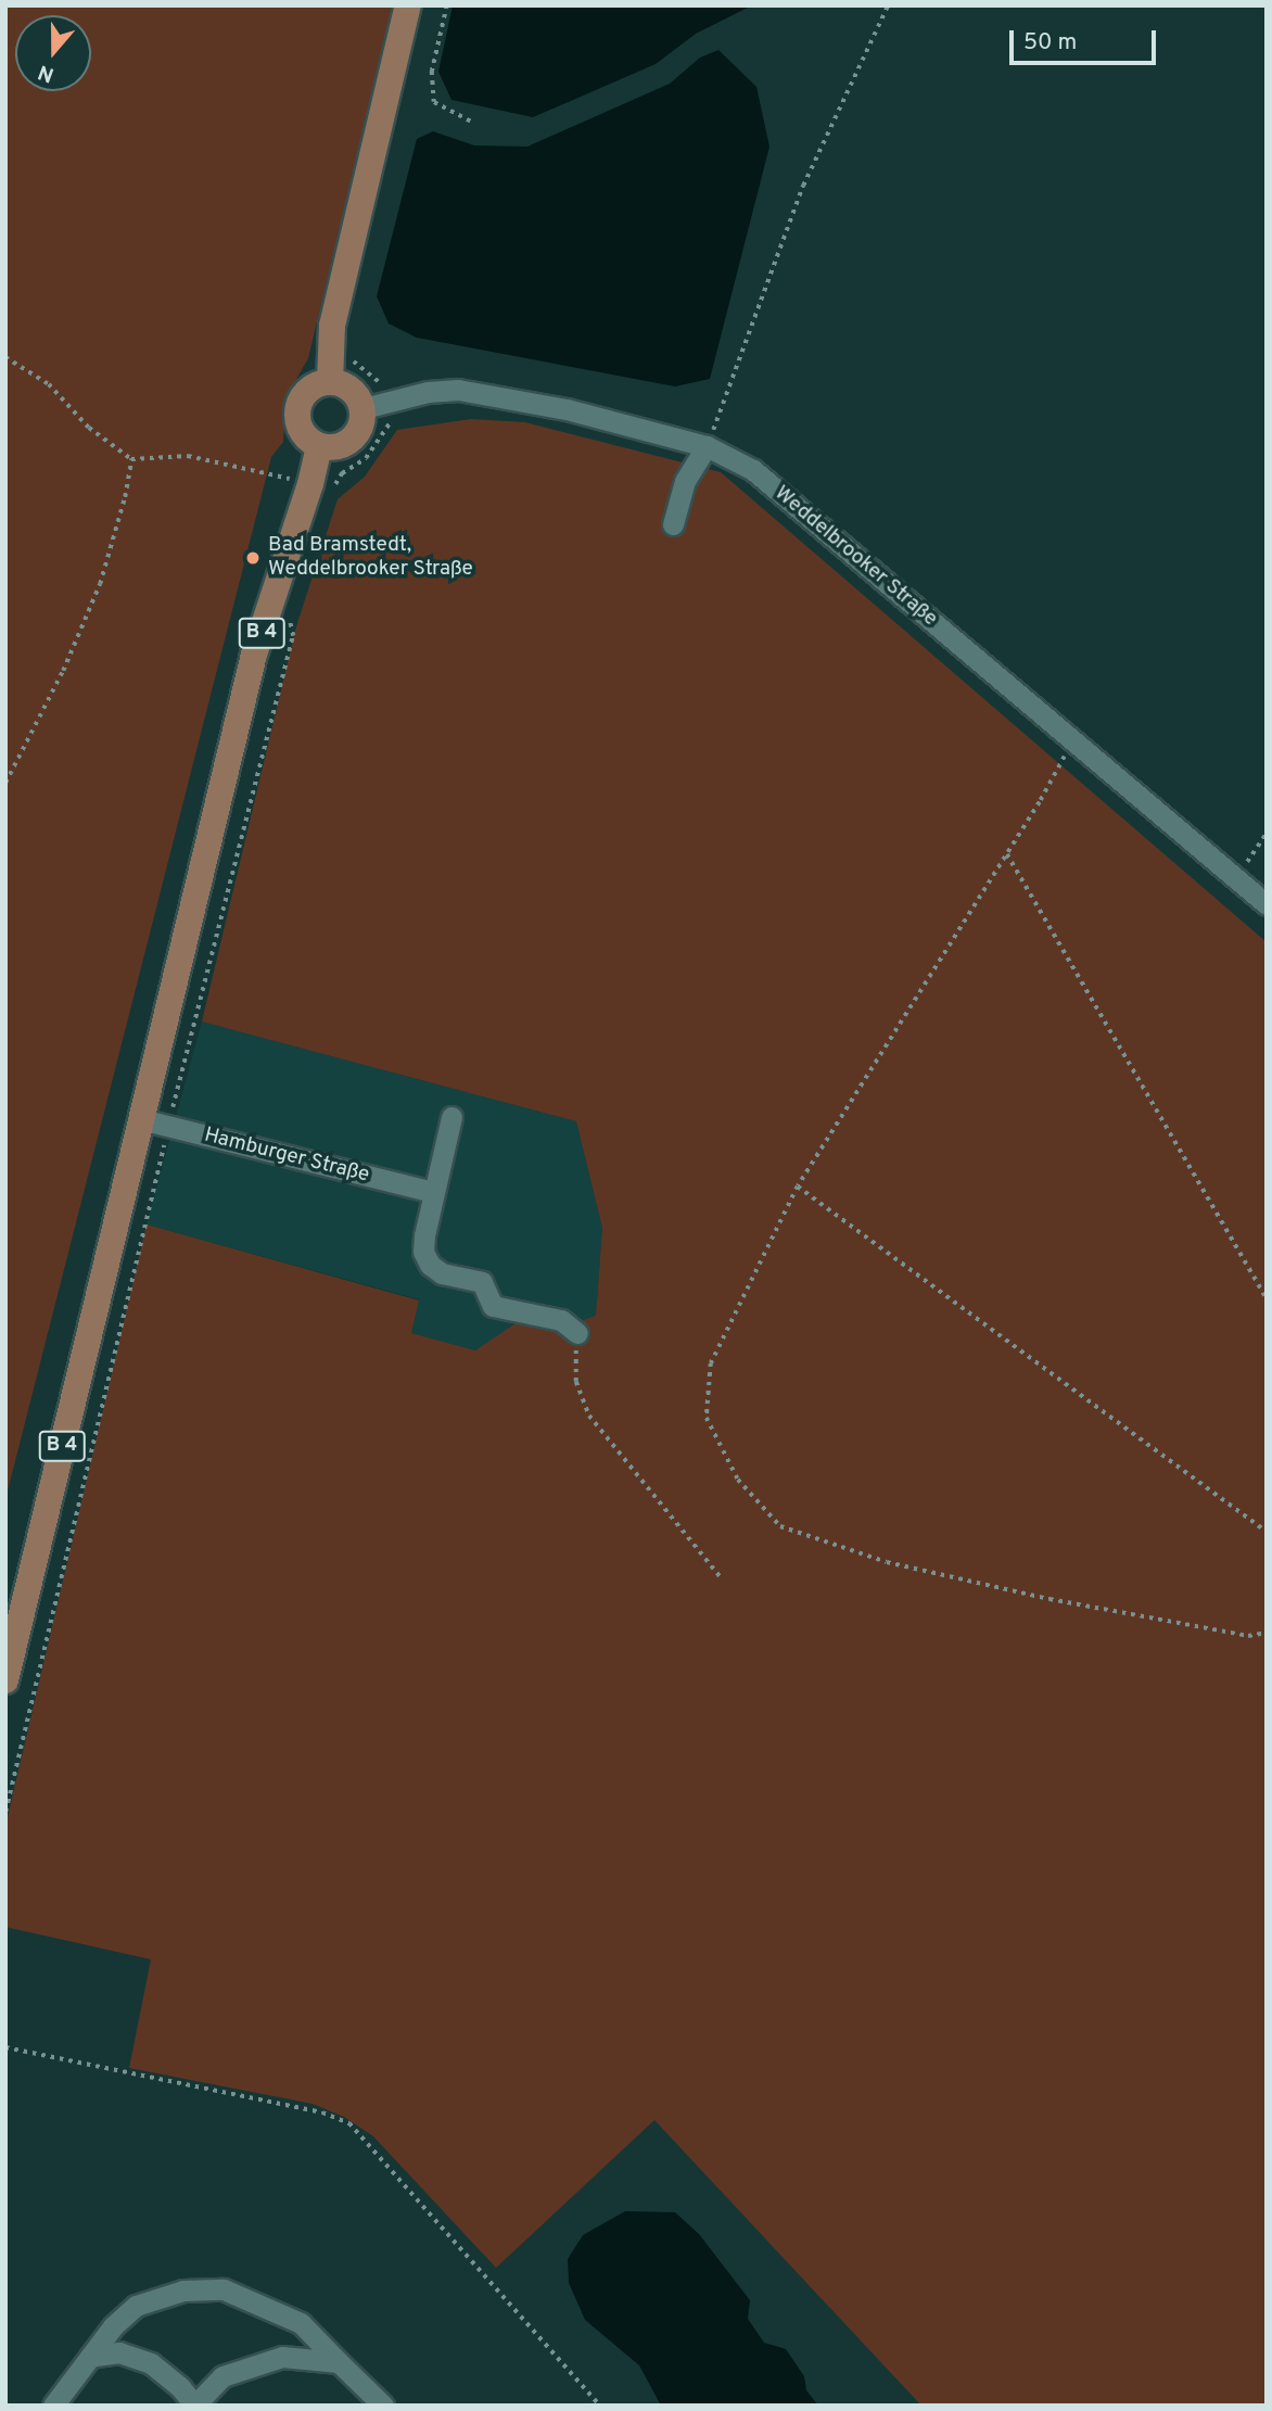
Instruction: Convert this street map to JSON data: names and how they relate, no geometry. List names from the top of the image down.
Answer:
{
  "streets": {
    "main road": ["B 4"],
    "street": ["Weddelbrooker Straße", "Hamburger Straße"]
  },
  "crossings": [
    ["Weddelbrooker Straße", "B 4"],
    ["B 4", "Hamburger Straße"]
  ],
  "places": ["Bad Bramstedt, Weddelbrooker Straße"],
  "scale_bar": "50 m",
  "north": "bottom"
}
